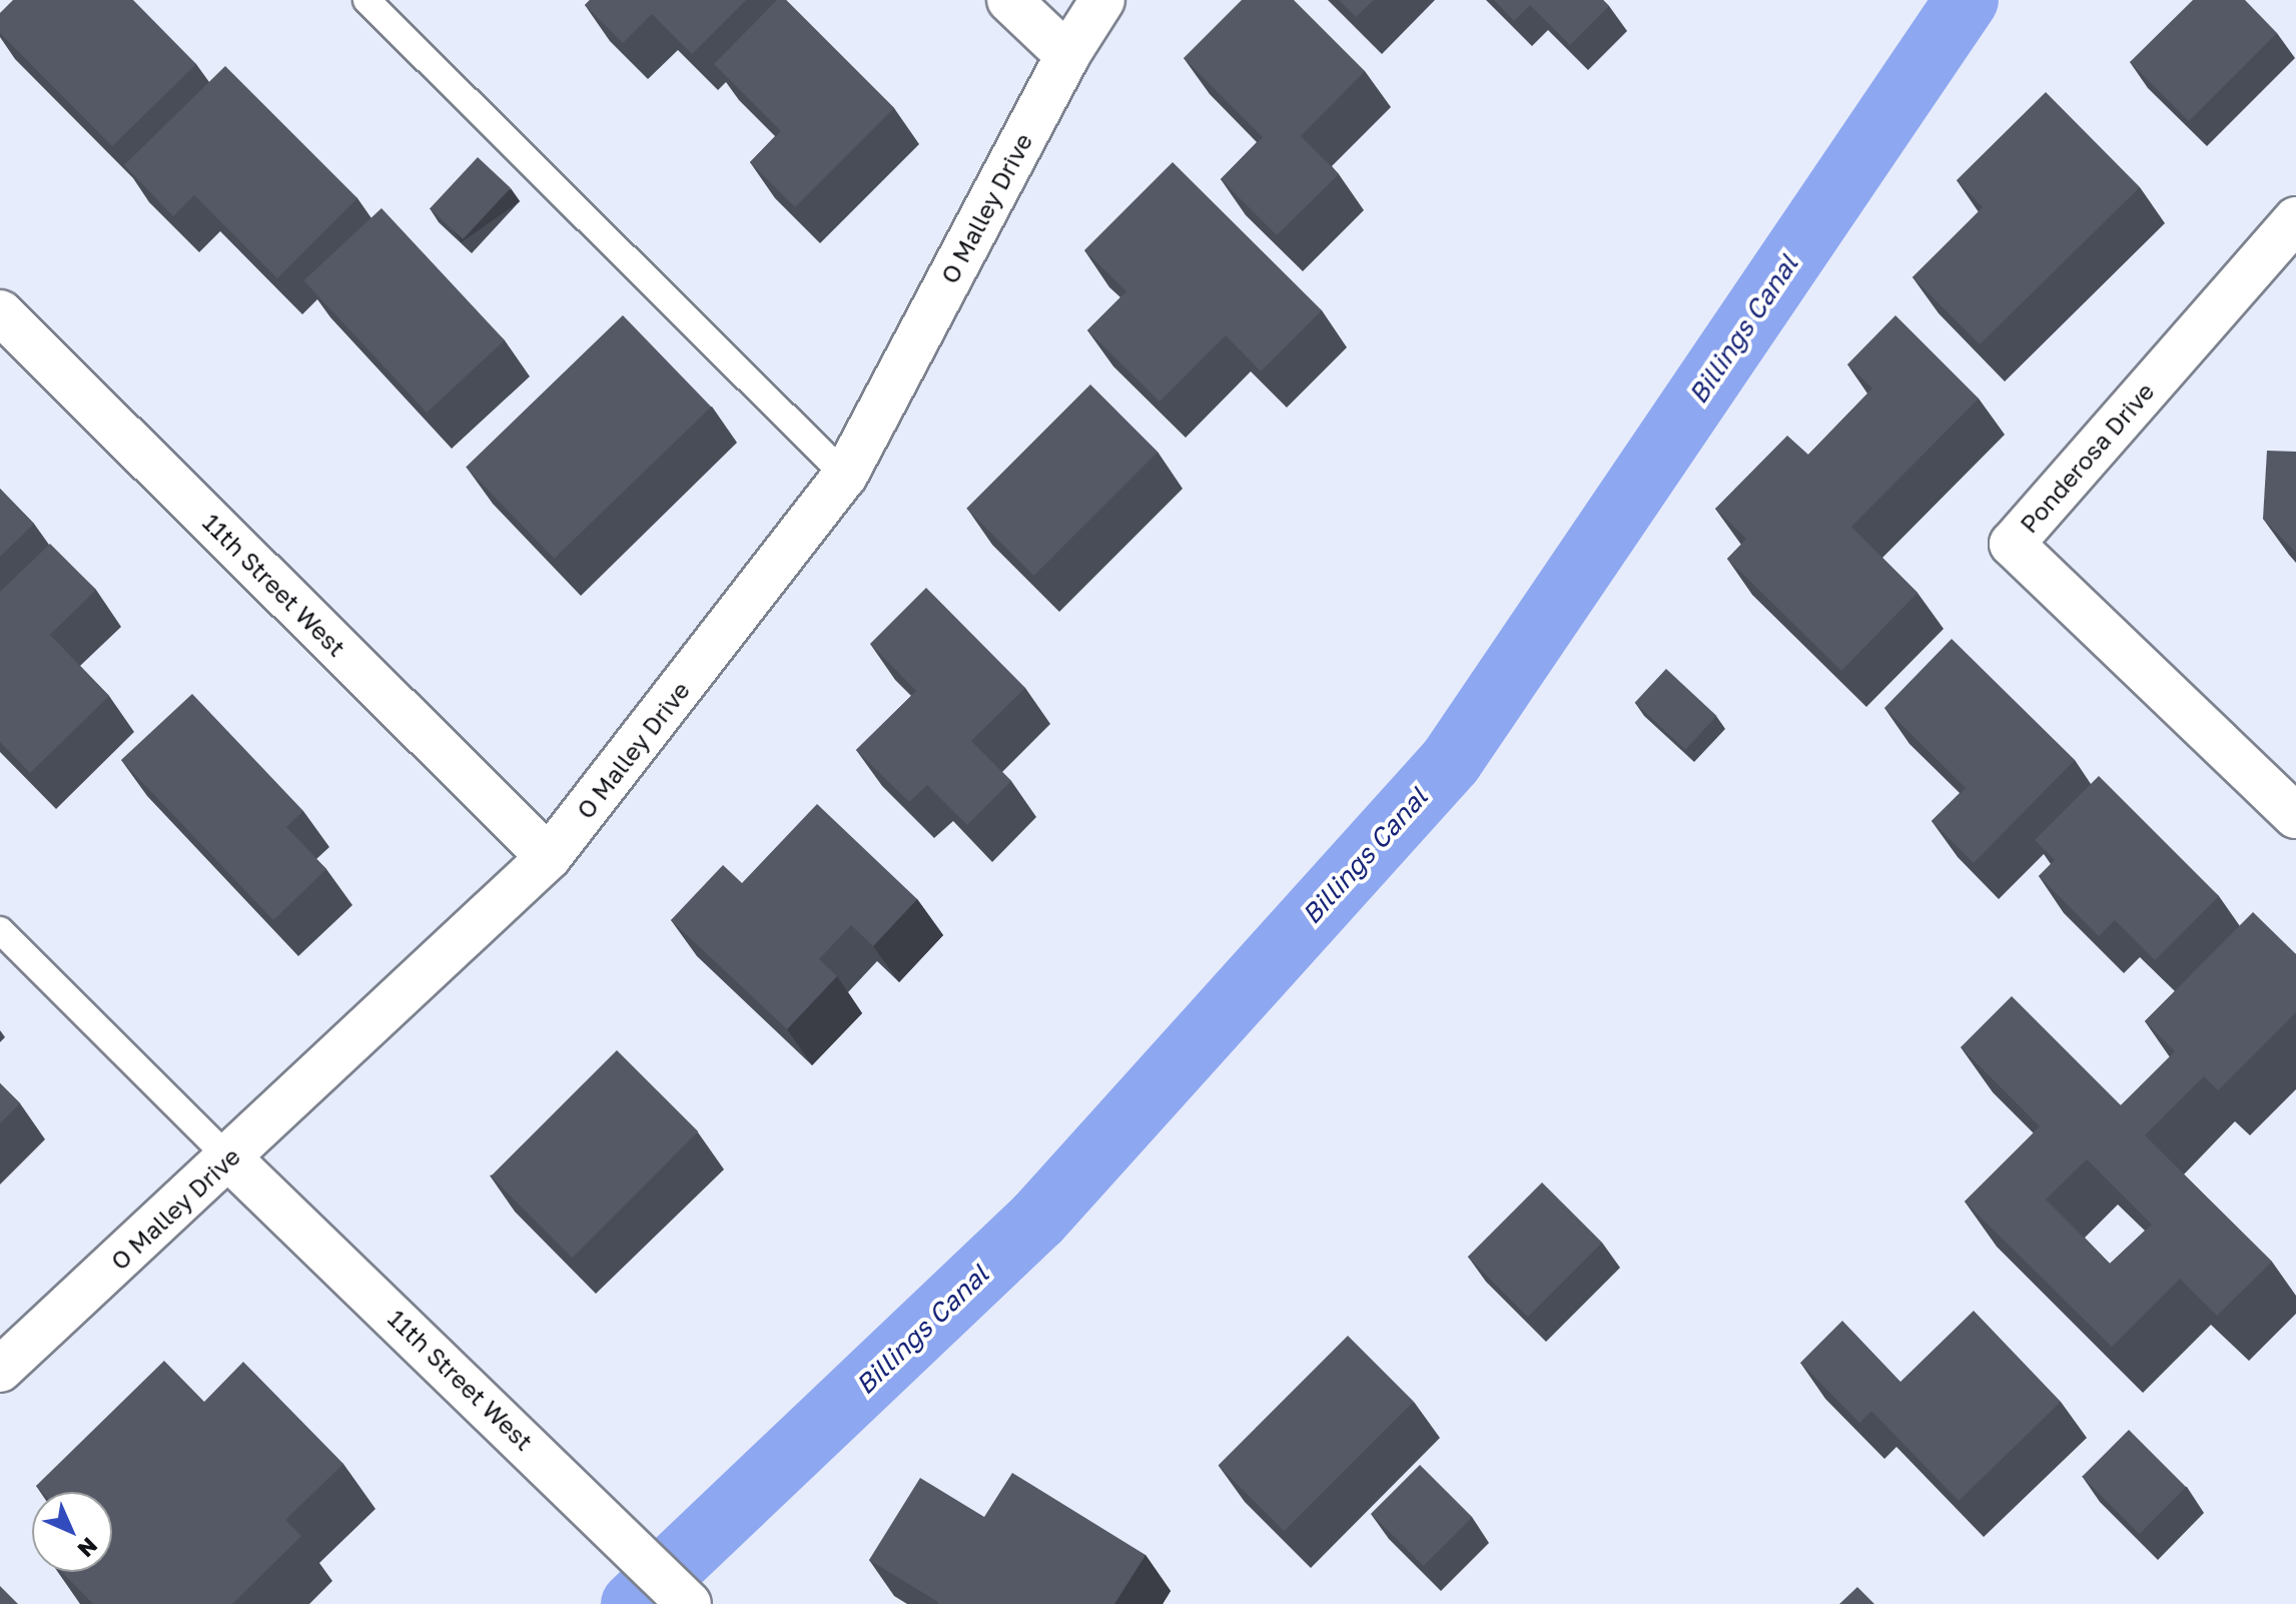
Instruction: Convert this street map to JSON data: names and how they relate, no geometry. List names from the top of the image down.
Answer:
{
  "streets": {
    "street": ["O Malley Drive", "Ponderosa Drive", "11th Street West"]
  },
  "crossings": [
    ["O Malley Drive", "11th Street West"]
  ],
  "water": ["Billings Canal"],
  "north": "bottom right"
}
